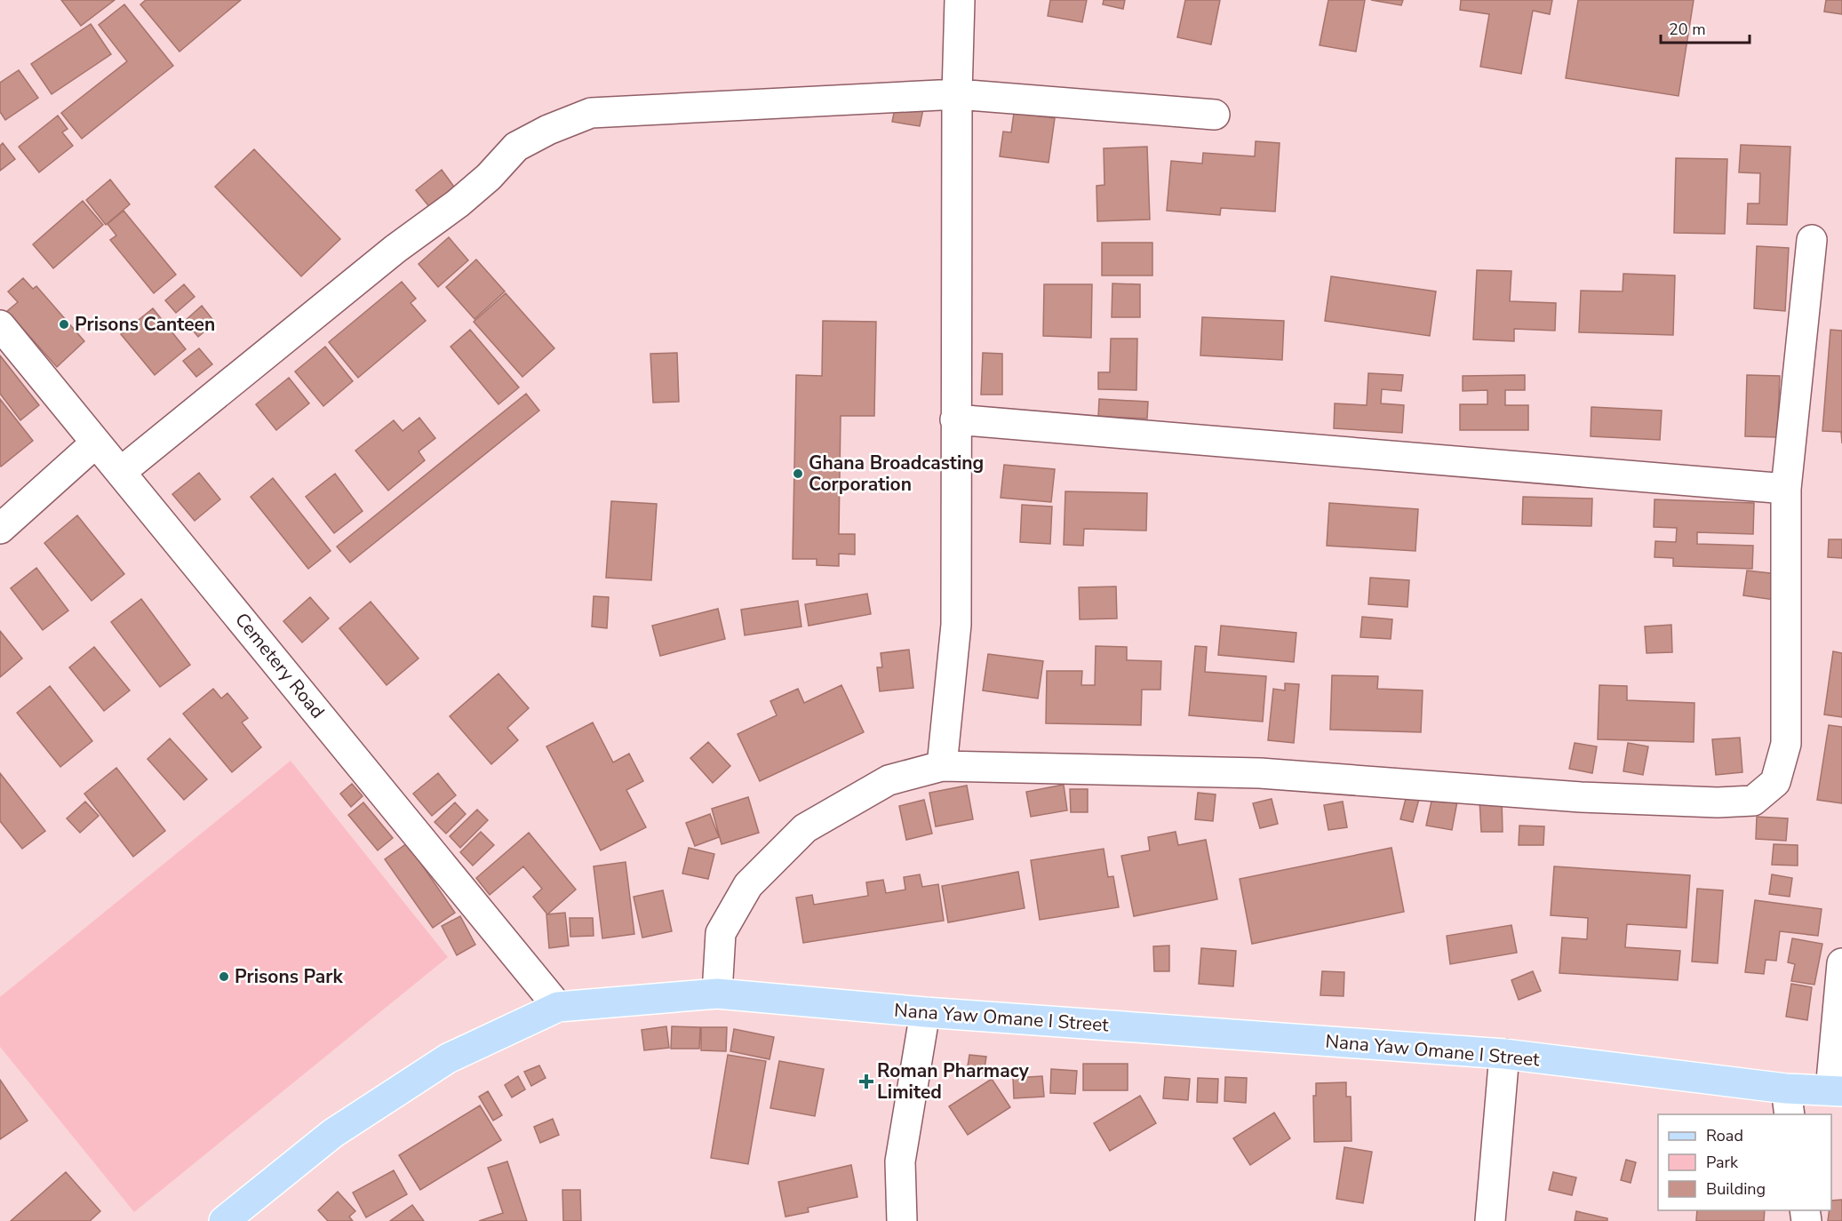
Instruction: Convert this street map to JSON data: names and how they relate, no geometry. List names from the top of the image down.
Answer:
{
  "streets": {
    "main road": ["Nana Yaw Omane I Street"],
    "street": ["Cemetery Road"]
  },
  "crossings": [
    ["Cemetery Road", "Nana Yaw Omane I Street"]
  ],
  "places": {
    "other": ["Prisons Canteen", "Ghana Broadcasting Corporation", "Prisons Park"],
    "health": ["Roman Pharmacy Limited"]
  },
  "legend": ["Road", "Park", "Building"],
  "scale_bar": "20 m"
}
